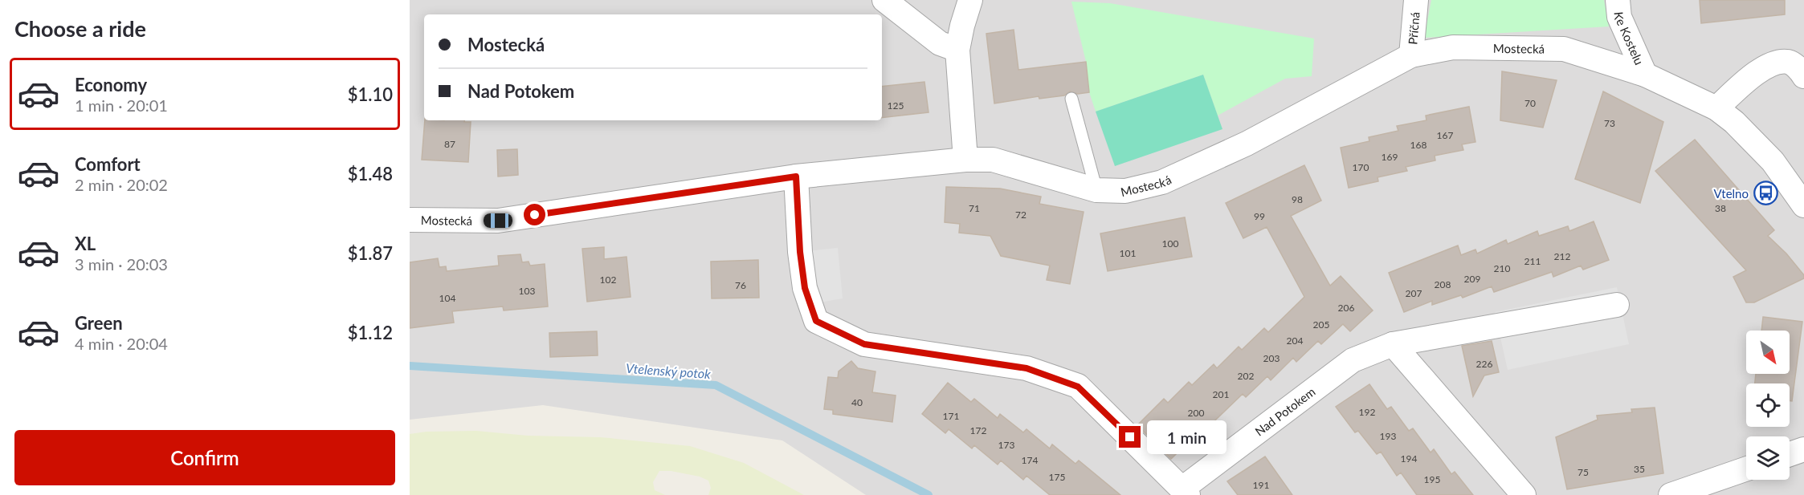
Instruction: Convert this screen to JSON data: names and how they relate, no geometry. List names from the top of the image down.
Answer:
{
  "streets": {
    "street": [
      "Příčná",
      "Ke Kostelu",
      "Mostecká",
      "Nad Potokem"
    ]
  },
  "crossings": [
    ["Příčná", "Mostecká"],
    ["Ke Kostelu", "Mostecká"],
    ["Mostecká", "Nad Potokem"]
  ],
  "water": ["Vtelenský potok"],
  "places": {
    "bus stop": ["Vtelno"]
  },
  "house_numbers": [
    "70",
    "125",
    "73",
    "167",
    "87",
    "168",
    "169",
    "170",
    "98",
    "71",
    "38",
    "72",
    "99",
    "100",
    "101",
    "212",
    "211",
    "210",
    "209",
    "102",
    "208",
    "76",
    "103",
    "207",
    "104",
    "206",
    "205",
    "204",
    "203",
    "226",
    "202",
    "201",
    "40",
    "192",
    "200",
    "171",
    "172",
    "193",
    "173",
    "194",
    "174",
    "35",
    "75",
    "175",
    "195",
    "191"
  ],
  "north": "bottom right",
  "page": {
    "heading": "Choose a ride",
    "banner": ["Mostecká", "Nad Potokem"],
    "list": [
      {
        "name": "Economy",
        "note": "1 min · 20:01",
        "value": "$1.10"
      },
      {
        "name": "Comfort",
        "note": "2 min · 20:02",
        "value": "$1.48"
      },
      {
        "name": "XL",
        "note": "3 min · 20:03",
        "value": "$1.87"
      },
      {
        "name": "Green",
        "note": "4 min · 20:04",
        "value": "$1.12"
      }
    ],
    "buttons": "Confirm",
    "bubble": "1 min"
  }
}
